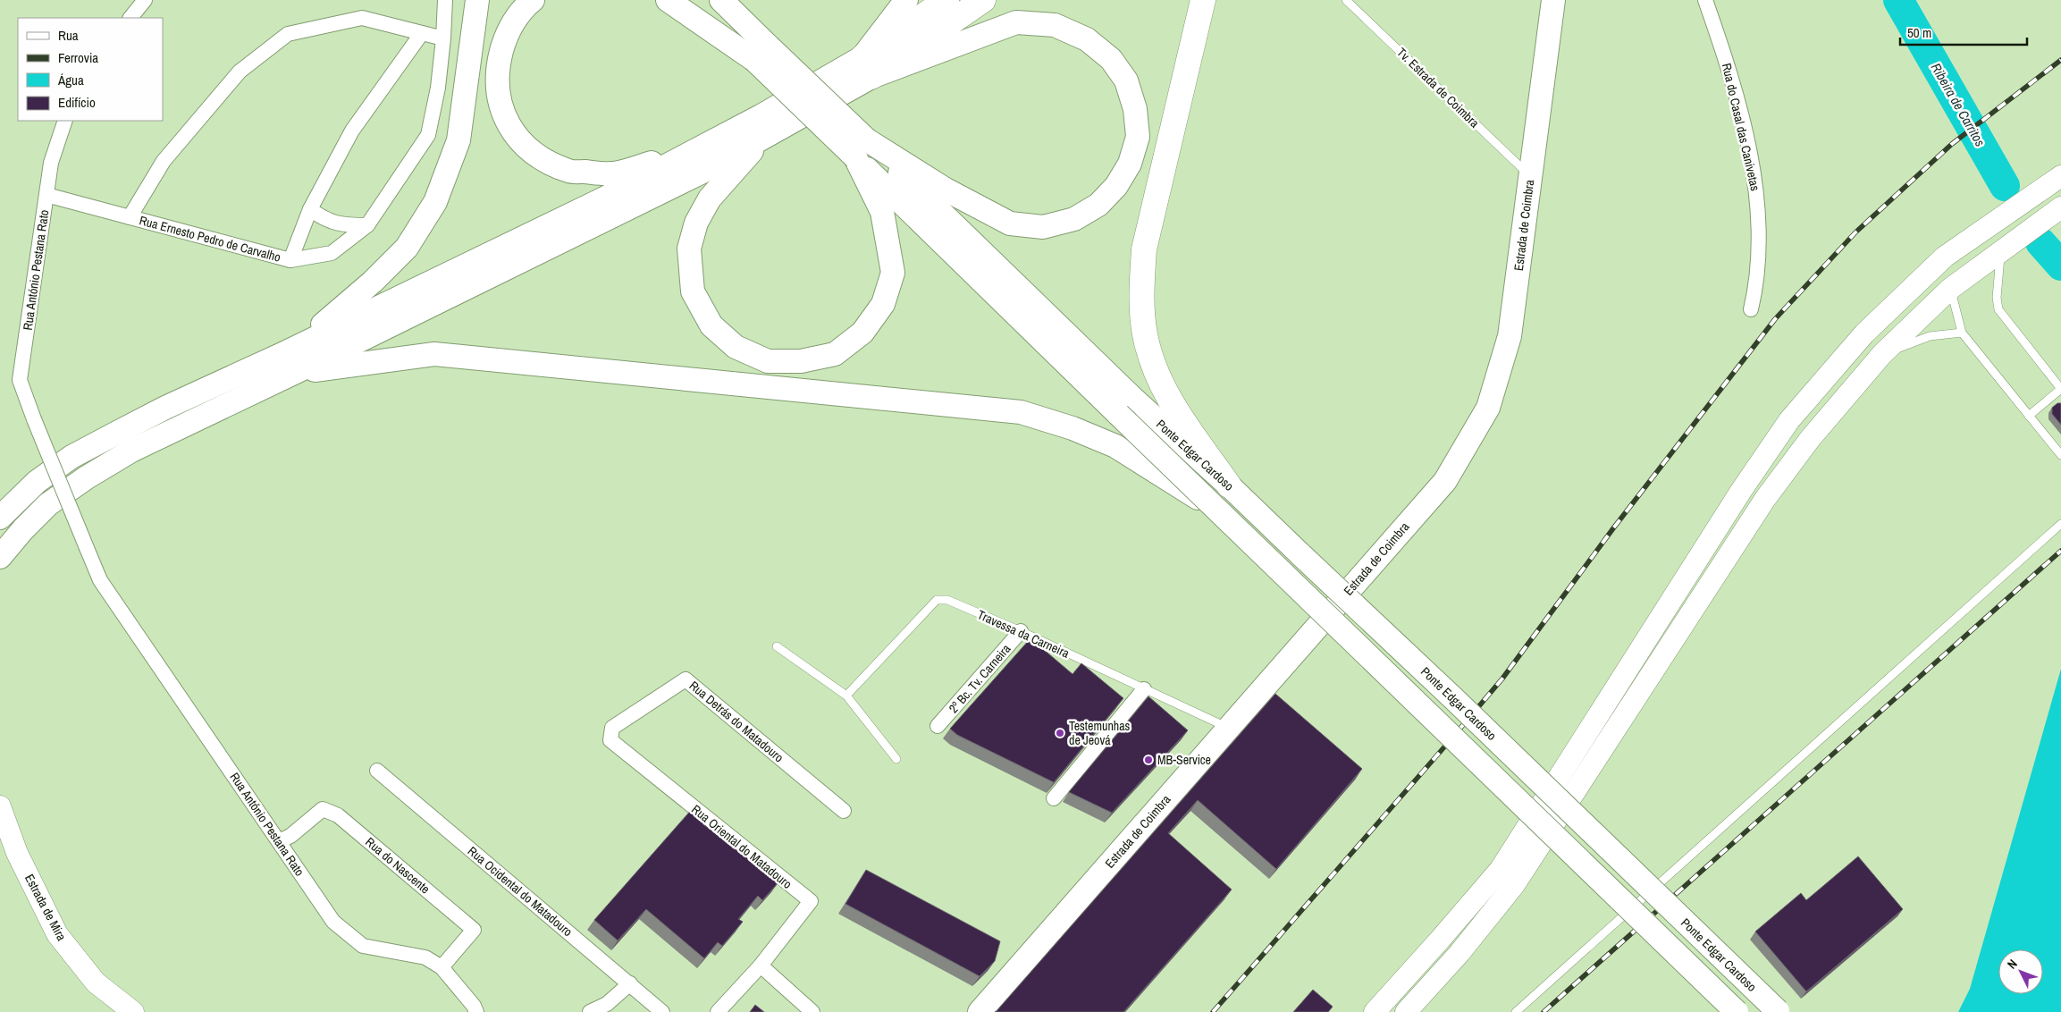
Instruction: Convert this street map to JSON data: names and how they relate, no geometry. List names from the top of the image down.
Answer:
{
  "streets": {
    "main road": ["Estrada de Coimbra", "Ponte Edgar Cardoso", "Estrada de Mira"],
    "street": [
      "Rua do Casal das Canivetas",
      "Rua Ernesto Pedro de Carvalho",
      "Rua António Pestana Rato",
      "2º Bc. Tv. Carneira",
      "Rua Detrás do Matadouro",
      "Rua Oriental do Matadouro",
      "Rua do Nascente",
      "Rua Ocidental do Matadouro"
    ],
    "lane": ["Tv. Estrada de Coimbra", "Travessa da Carneira"]
  },
  "crossings": [
    ["Tv. Estrada de Coimbra", "Estrada de Coimbra"],
    ["Estrada de Coimbra", "Travessa da Carneira"],
    ["Rua Ernesto Pedro de Carvalho", "Rua António Pestana Rato"],
    ["Rua António Pestana Rato", "Rua do Nascente"],
    ["Travessa da Carneira", "2º Bc. Tv. Carneira"],
    ["Rua Detrás do Matadouro", "Rua Oriental do Matadouro"]
  ],
  "water": ["Ribeira de Carritos"],
  "places": ["Testemunhas de Jeová", "MB-Service"],
  "legend": [
    "Rua",
    "Ferrovia",
    "Água",
    "Edifício"
  ],
  "scale_bar": "50 m",
  "north": "top left"
}
